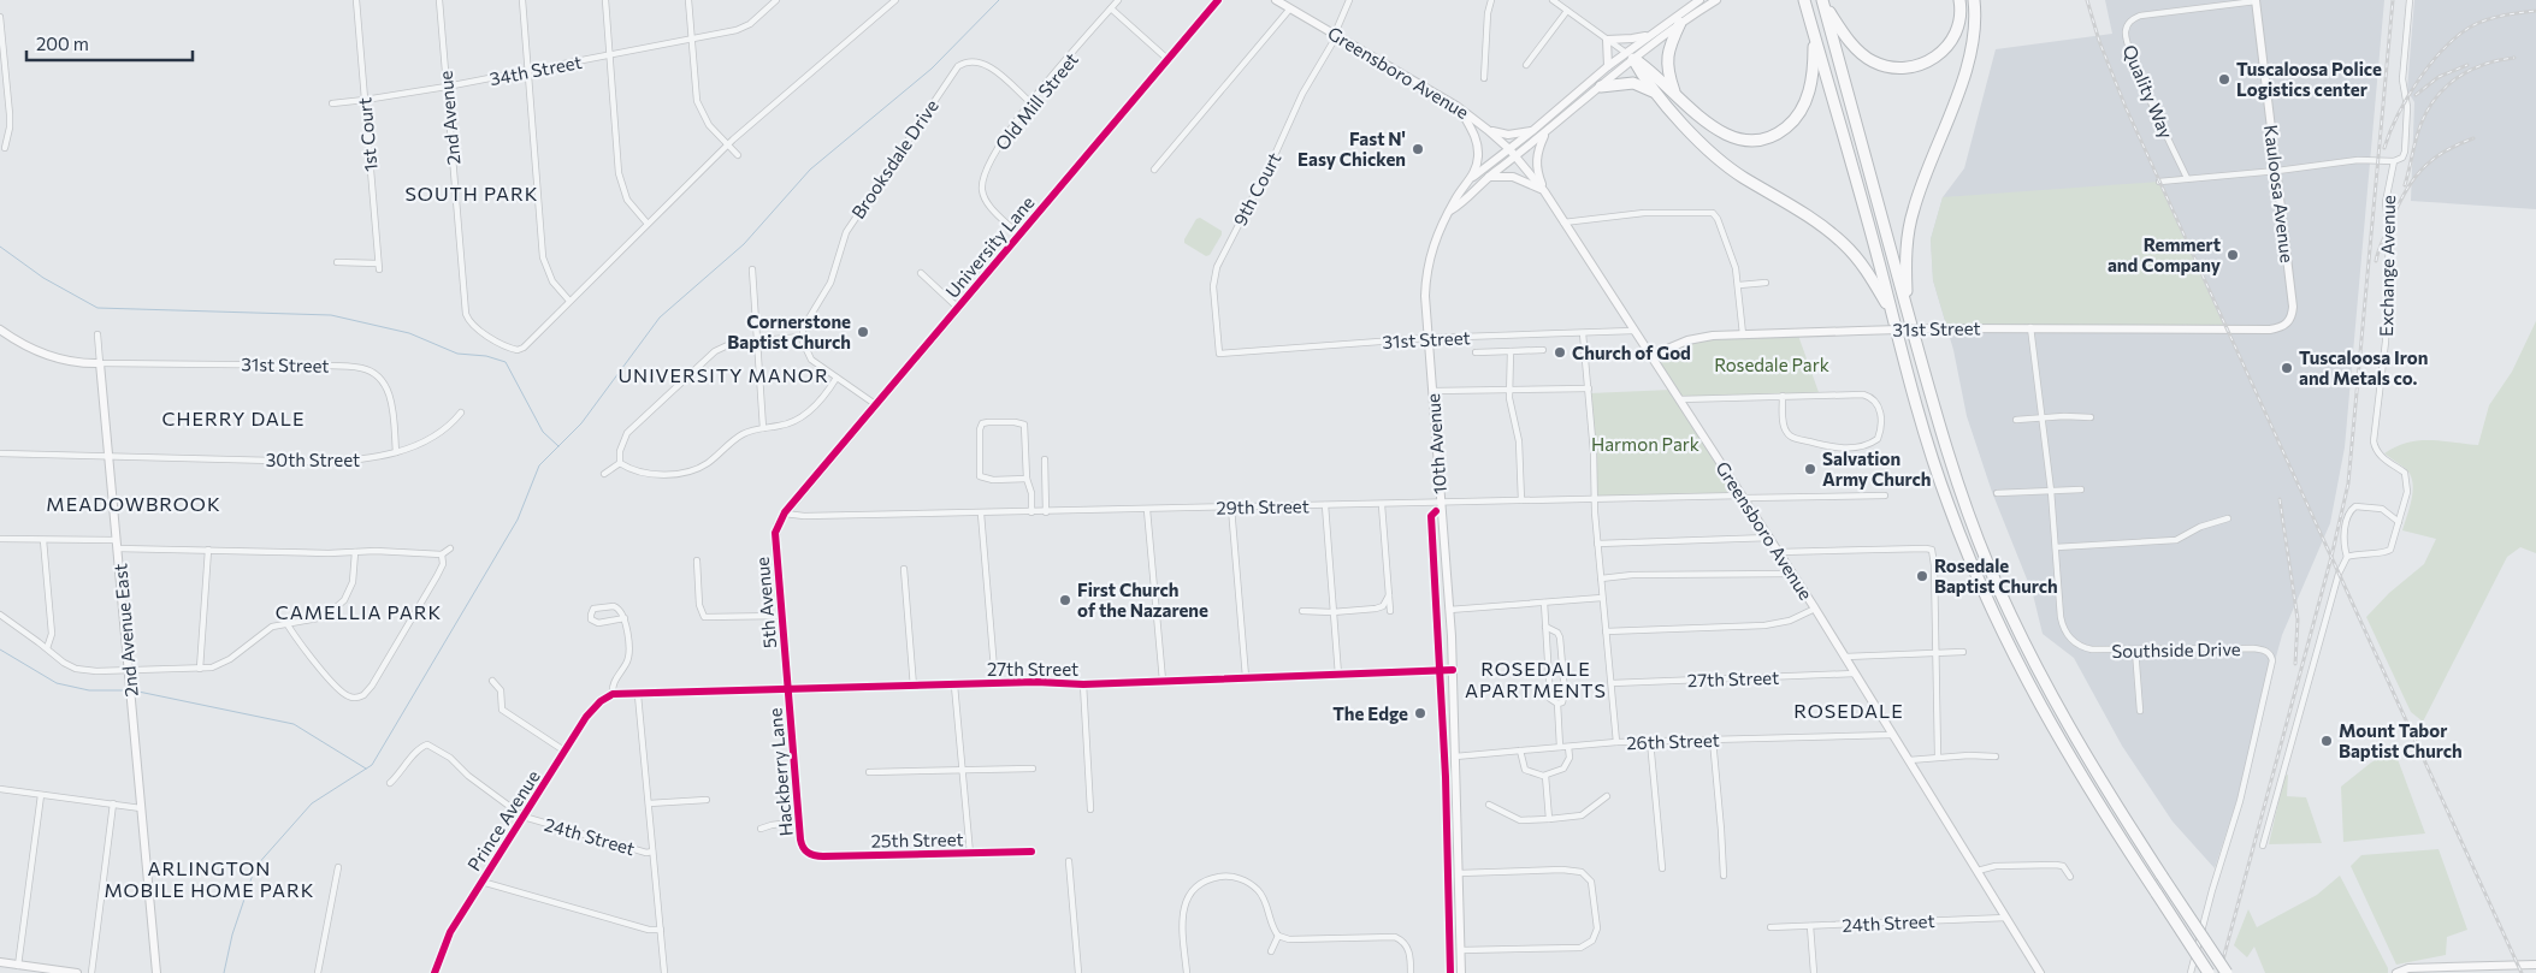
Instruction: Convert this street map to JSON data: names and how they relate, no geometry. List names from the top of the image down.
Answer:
{
  "streets": {
    "street": [
      "34th Street",
      "Greensboro Avenue",
      "Quality Way",
      "Old Mill Street",
      "2nd Avenue",
      "1st Court",
      "Brooksdale Drive",
      "9th Court",
      "Kauloosa Avenue",
      "University Lane",
      "Exchange Avenue",
      "31st Street",
      "10th Avenue",
      "30th Street",
      "29th Street",
      "5th Avenue",
      "2nd Avenue East",
      "Southside Drive",
      "27th Street",
      "26th Street",
      "Hackberry Lane",
      "Prince Avenue",
      "24th Street",
      "25th Street"
    ]
  },
  "crossings": [
    ["34th Street", "2nd Avenue"],
    ["34th Street", "1st Court"],
    ["Greensboro Avenue", "9th Court"],
    ["Greensboro Avenue", "31st Street"],
    ["Greensboro Avenue", "29th Street"],
    ["Greensboro Avenue", "27th Street"],
    ["Greensboro Avenue", "26th Street"],
    ["Greensboro Avenue", "24th Street"],
    ["Quality Way", "Kauloosa Avenue"],
    ["Old Mill Street", "Brooksdale Drive"],
    ["Old Mill Street", "University Lane"],
    ["9th Court", "31st Street"],
    ["Kauloosa Avenue", "31st Street"],
    ["University Lane", "29th Street"],
    ["University Lane", "5th Avenue"],
    ["31st Street", "10th Avenue"],
    ["31st Street", "30th Street"],
    ["31st Street", "2nd Avenue East"],
    ["31st Street", "Southside Drive"],
    ["10th Avenue", "29th Street"],
    ["10th Avenue", "27th Street"],
    ["10th Avenue", "26th Street"],
    ["30th Street", "2nd Avenue East"],
    ["29th Street", "5th Avenue"],
    ["5th Avenue", "27th Street"],
    ["5th Avenue", "Hackberry Lane"],
    ["27th Street", "Hackberry Lane"],
    ["27th Street", "Prince Avenue"],
    ["Hackberry Lane", "25th Street"],
    ["Prince Avenue", "24th Street"]
  ],
  "districts": [
    "SOUTH PARK",
    "UNIVERSITY MANOR",
    "CHERRY DALE",
    "MEADOWBROOK",
    "CAMELLIA PARK",
    "ROSEDALE APARTMENTS",
    "ROSEDALE",
    "ARLINGTON MOBILE HOME PARK"
  ],
  "parks": ["Rosedale Park", "Harmon Park"],
  "places": [
    "Tuscaloosa Police Logistics center",
    "Fast N' Easy Chicken",
    "Remmert and Company",
    "Cornerstone Baptist Church",
    "Church of God",
    "Tuscaloosa Iron and Metals co.",
    "Salvation Army Church",
    "Rosedale Baptist Church",
    "First Church of the Nazarene",
    "The Edge",
    "Mount Tabor Baptist Church"
  ],
  "scale_bar": "200 m"
}
